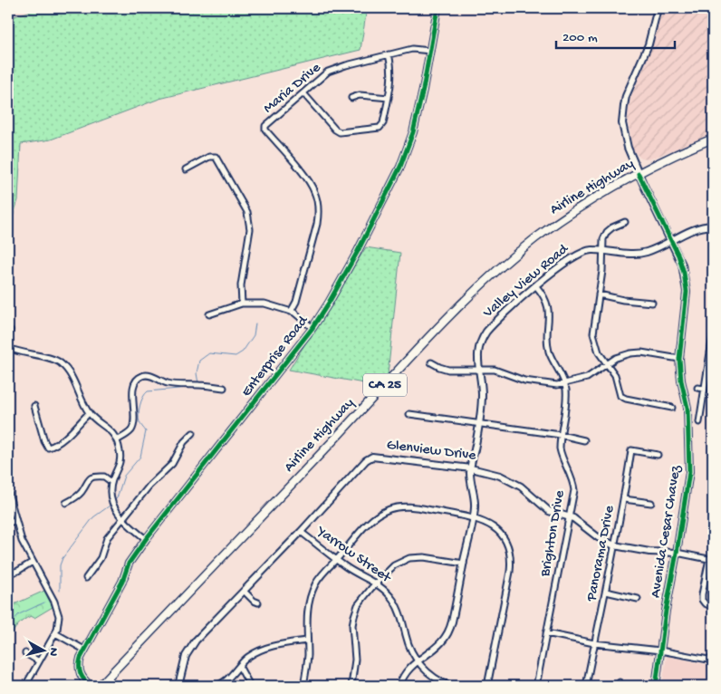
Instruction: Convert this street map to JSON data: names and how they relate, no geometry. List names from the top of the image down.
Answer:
{
  "streets": {
    "main road": ["Airline Highway", "CA 25"],
    "street": [
      "Maria Drive",
      "Valley View Road",
      "Enterprise Road",
      "Glenview Drive",
      "Avenida Cesar Chavez",
      "Brighton Drive",
      "Panorama Drive",
      "Yarrow Street"
    ]
  },
  "crossings": [
    ["Maria Drive", "Enterprise Road"],
    ["Airline Highway", "Avenida Cesar Chavez"],
    ["Valley View Road", "Glenview Drive"],
    ["Valley View Road", "Avenida Cesar Chavez"],
    ["Valley View Road", "Brighton Drive"],
    ["Valley View Road", "Yarrow Street"],
    ["Glenview Drive", "Avenida Cesar Chavez"],
    ["Glenview Drive", "Brighton Drive"],
    ["Glenview Drive", "Panorama Drive"],
    ["Glenview Drive", "Yarrow Street"]
  ],
  "scale_bar": "200 m",
  "north": "right"
}
